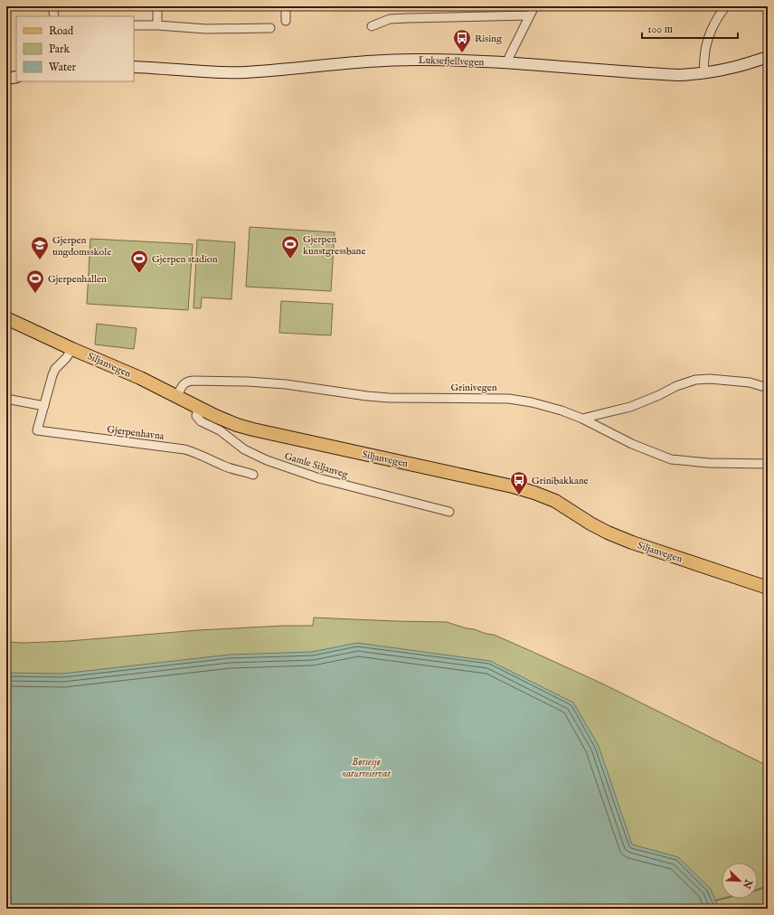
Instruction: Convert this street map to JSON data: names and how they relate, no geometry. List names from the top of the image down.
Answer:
{
  "streets": {
    "main road": ["Luksefjellvegen", "Siljanvegen"],
    "street": ["Grinivegen", "Gjerpenhavna", "Gamle Siljanveg"]
  },
  "crossings": [
    ["Siljanvegen", "Grinivegen"],
    ["Siljanvegen", "Gjerpenhavna"],
    ["Siljanvegen", "Gamle Siljanveg"]
  ],
  "parks": ["Børsesjø naturreservat"],
  "places": {
    "bus stop": ["Rising", "Grinibakkane"],
    "sports": ["Gjerpen kunstgressbane", "Gjerpen stadion", "Gjerpenhallen"],
    "school or university": ["Gjerpen ungdomsskole"]
  },
  "legend": ["Road", "Park", "Water"],
  "scale_bar": "100 m",
  "north": "bottom right"
}
